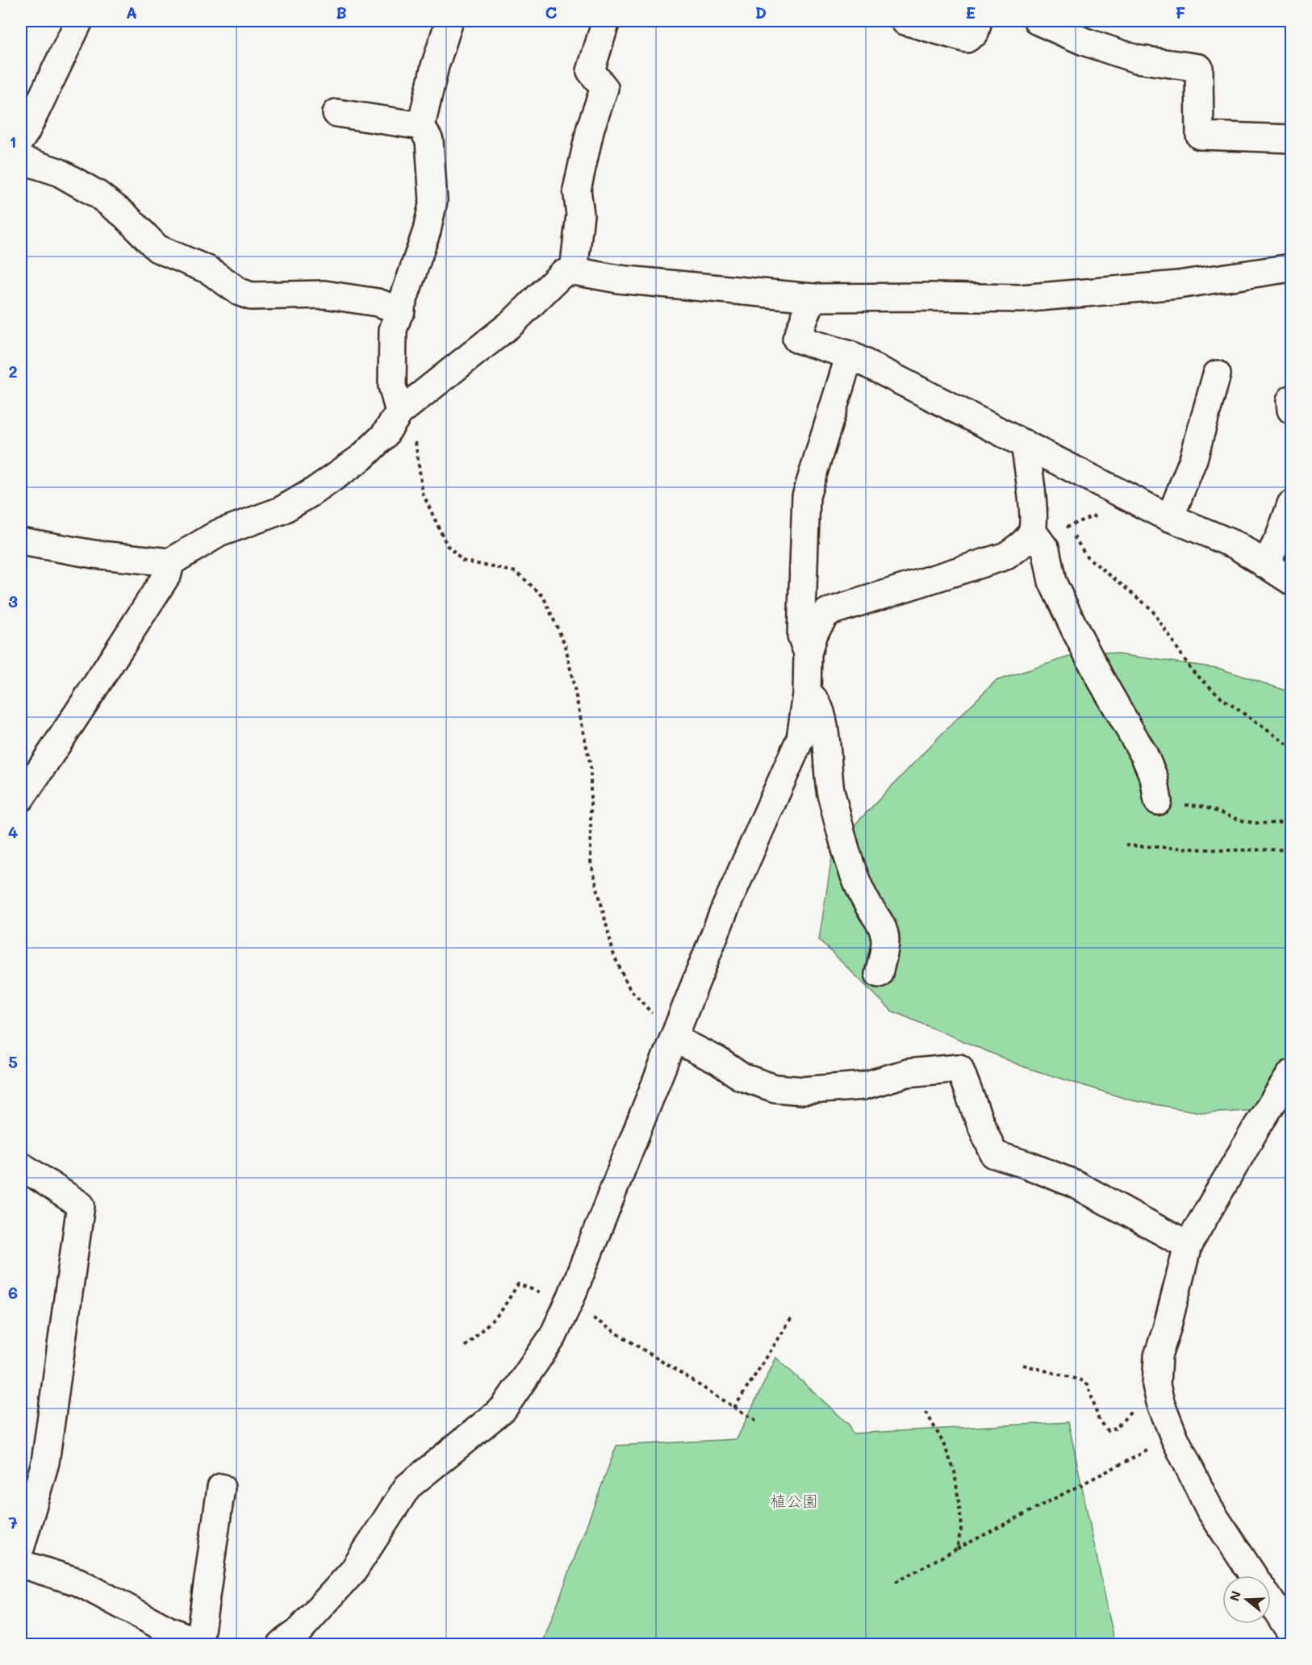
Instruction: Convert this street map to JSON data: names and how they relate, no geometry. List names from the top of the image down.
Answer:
{
  "parks": ["植公園"],
  "north": "left",
  "grid": {
    "columns": [
      "A",
      "B",
      "C",
      "D",
      "E",
      "F"
    ],
    "rows": [
      "1",
      "2",
      "3",
      "4",
      "5",
      "6",
      "7"
    ]
  }
}
